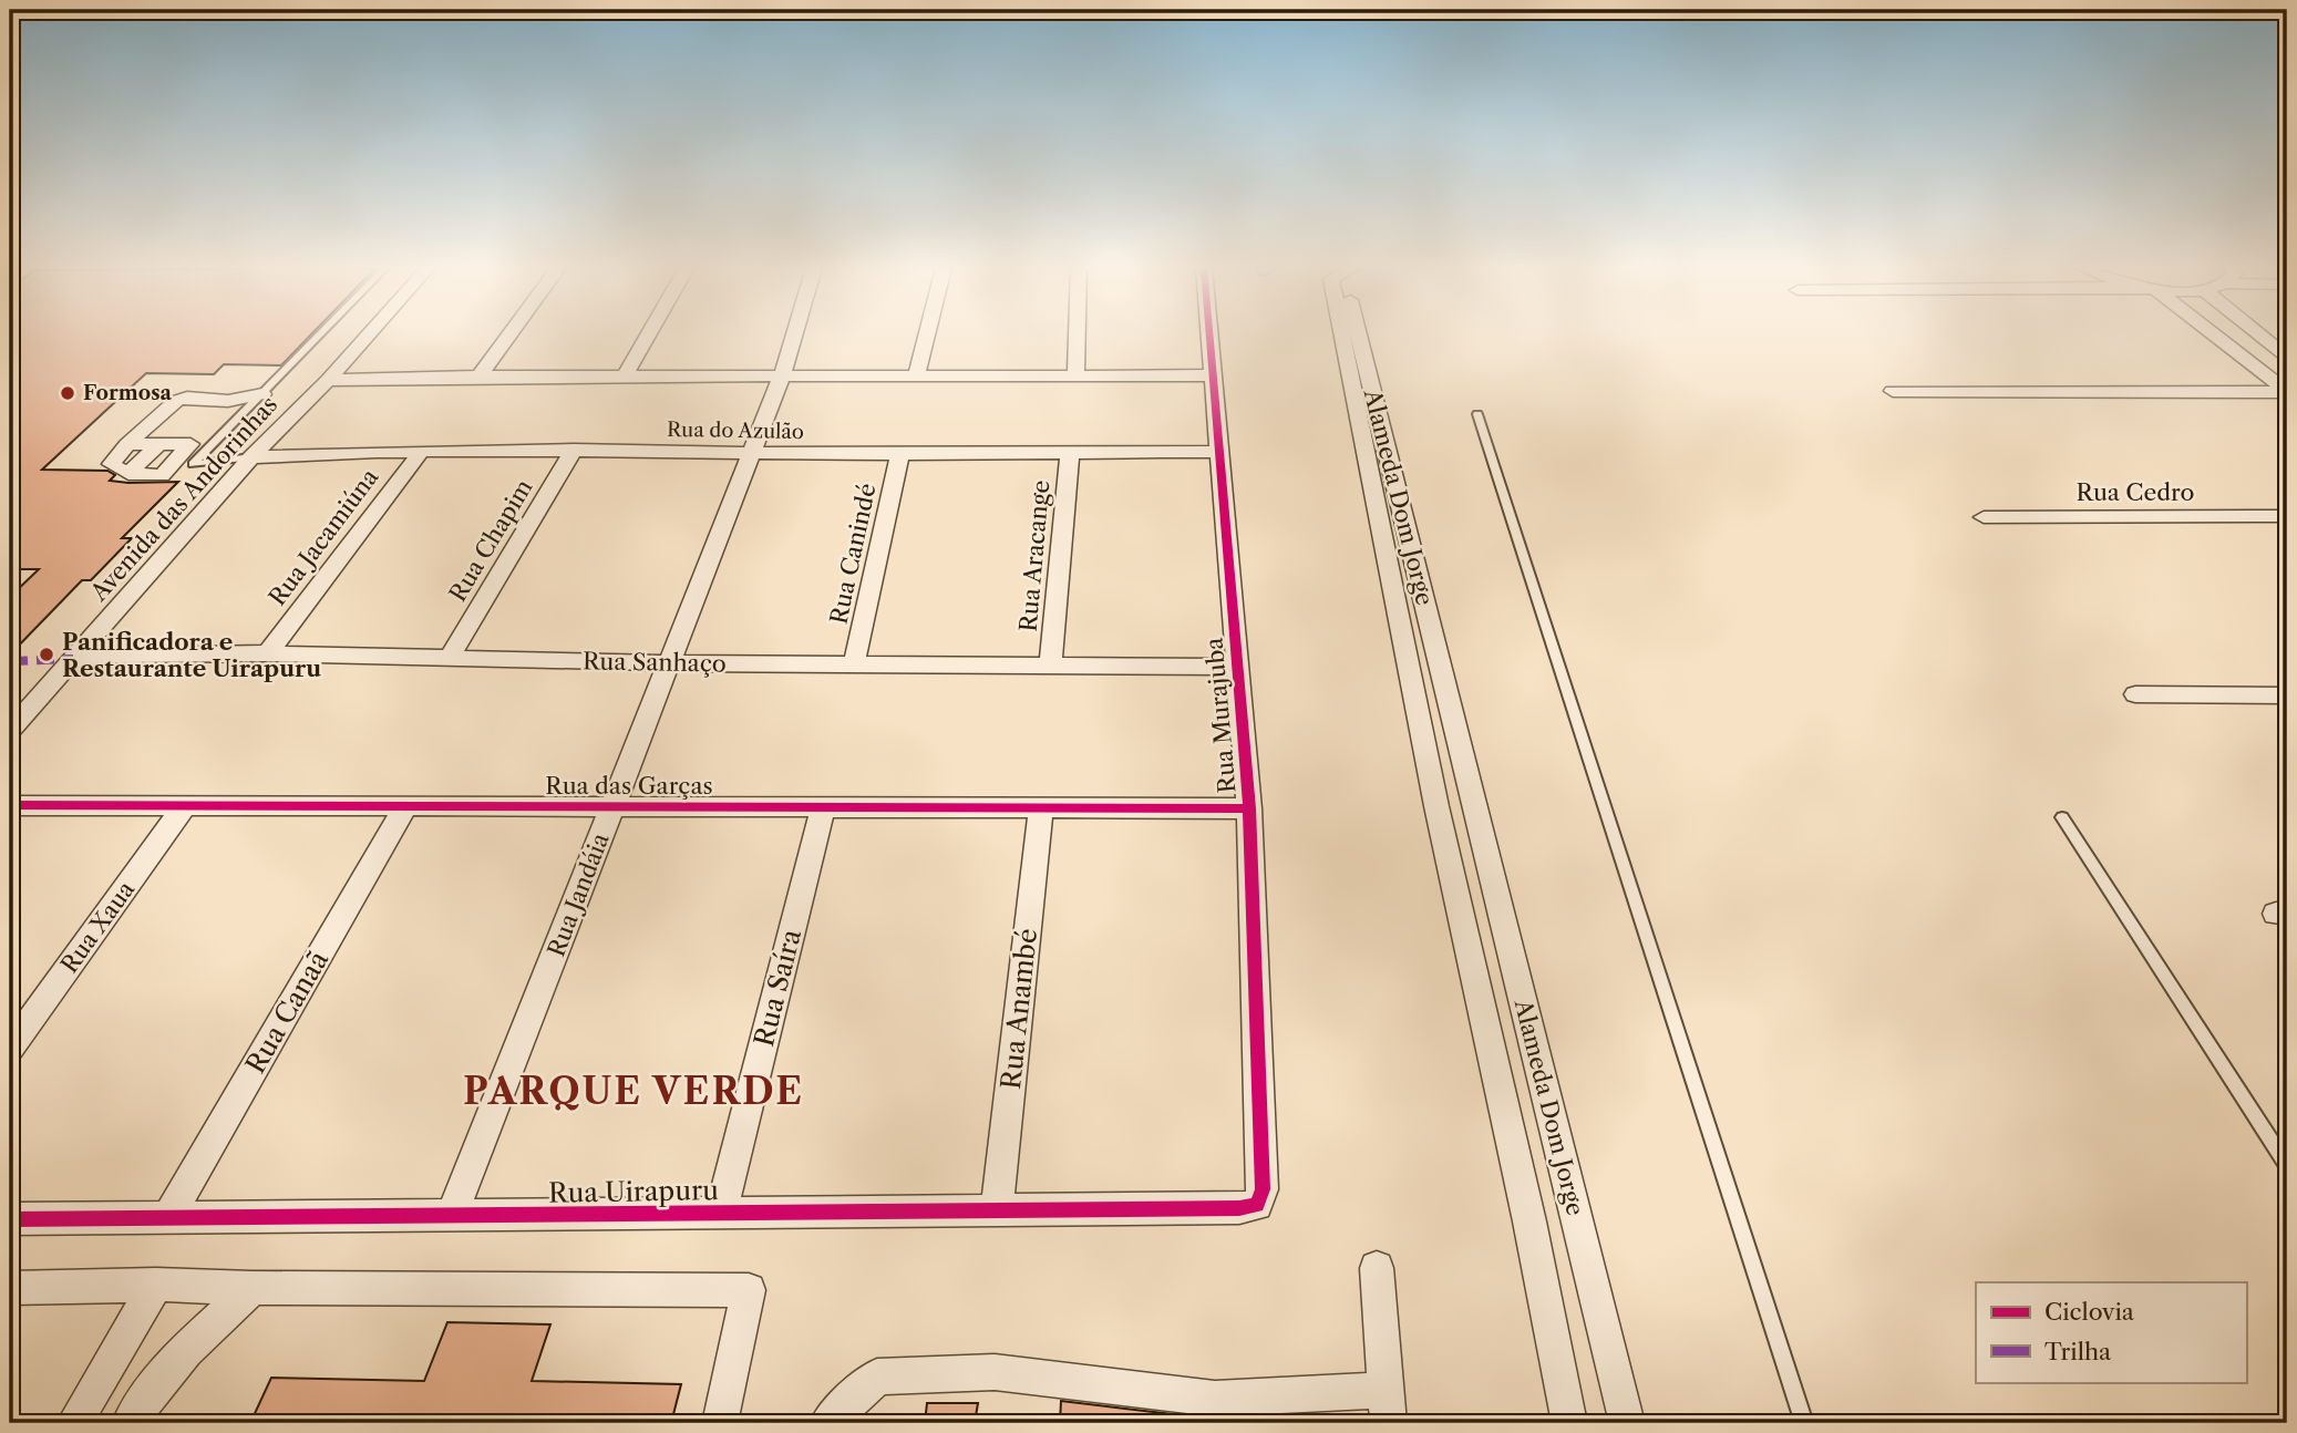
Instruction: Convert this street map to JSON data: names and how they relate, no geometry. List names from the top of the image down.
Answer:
{
  "streets": {
    "street": [
      "Rua do Azulão",
      "Rua Cedro",
      "Alameda Dom Jorge",
      "Avenida das Andorinhas",
      "Rua Jacamiúna",
      "Rua Chapim",
      "Rua Canindé",
      "Rua Aracange",
      "Rua Sanhaço",
      "Rua Murajuba",
      "Rua das Garças",
      "Rua Jandáia",
      "Rua Xaua",
      "Rua Saíra",
      "Rua Anambé",
      "Rua Canaã",
      "Rua Uirapuru"
    ]
  },
  "crossings": [
    ["Rua do Azulão", "Avenida das Andorinhas"],
    ["Rua do Azulão", "Rua Jacamiúna"],
    ["Rua do Azulão", "Rua Chapim"],
    ["Rua do Azulão", "Rua Canindé"],
    ["Rua do Azulão", "Rua Aracange"],
    ["Rua do Azulão", "Rua Murajuba"],
    ["Rua do Azulão", "Rua Jandáia"],
    ["Avenida das Andorinhas", "Rua Sanhaço"],
    ["Rua Jacamiúna", "Rua Sanhaço"],
    ["Rua Chapim", "Rua Sanhaço"],
    ["Rua Canindé", "Rua Sanhaço"],
    ["Rua Aracange", "Rua Sanhaço"],
    ["Rua Sanhaço", "Rua Murajuba"],
    ["Rua Sanhaço", "Rua Jandáia"],
    ["Rua Murajuba", "Rua das Garças"],
    ["Rua Murajuba", "Rua Uirapuru"],
    ["Rua das Garças", "Rua Jandáia"],
    ["Rua das Garças", "Rua Xaua"],
    ["Rua das Garças", "Rua Saíra"],
    ["Rua das Garças", "Rua Anambé"],
    ["Rua das Garças", "Rua Canaã"],
    ["Rua Jandáia", "Rua Uirapuru"],
    ["Rua Saíra", "Rua Uirapuru"],
    ["Rua Anambé", "Rua Uirapuru"],
    ["Rua Canaã", "Rua Uirapuru"]
  ],
  "districts": ["PARQUE VERDE"],
  "places": ["Formosa", "Panificadora e Restaurante Uirapuru"],
  "legend": ["Ciclovia", "Trilha"]
}
